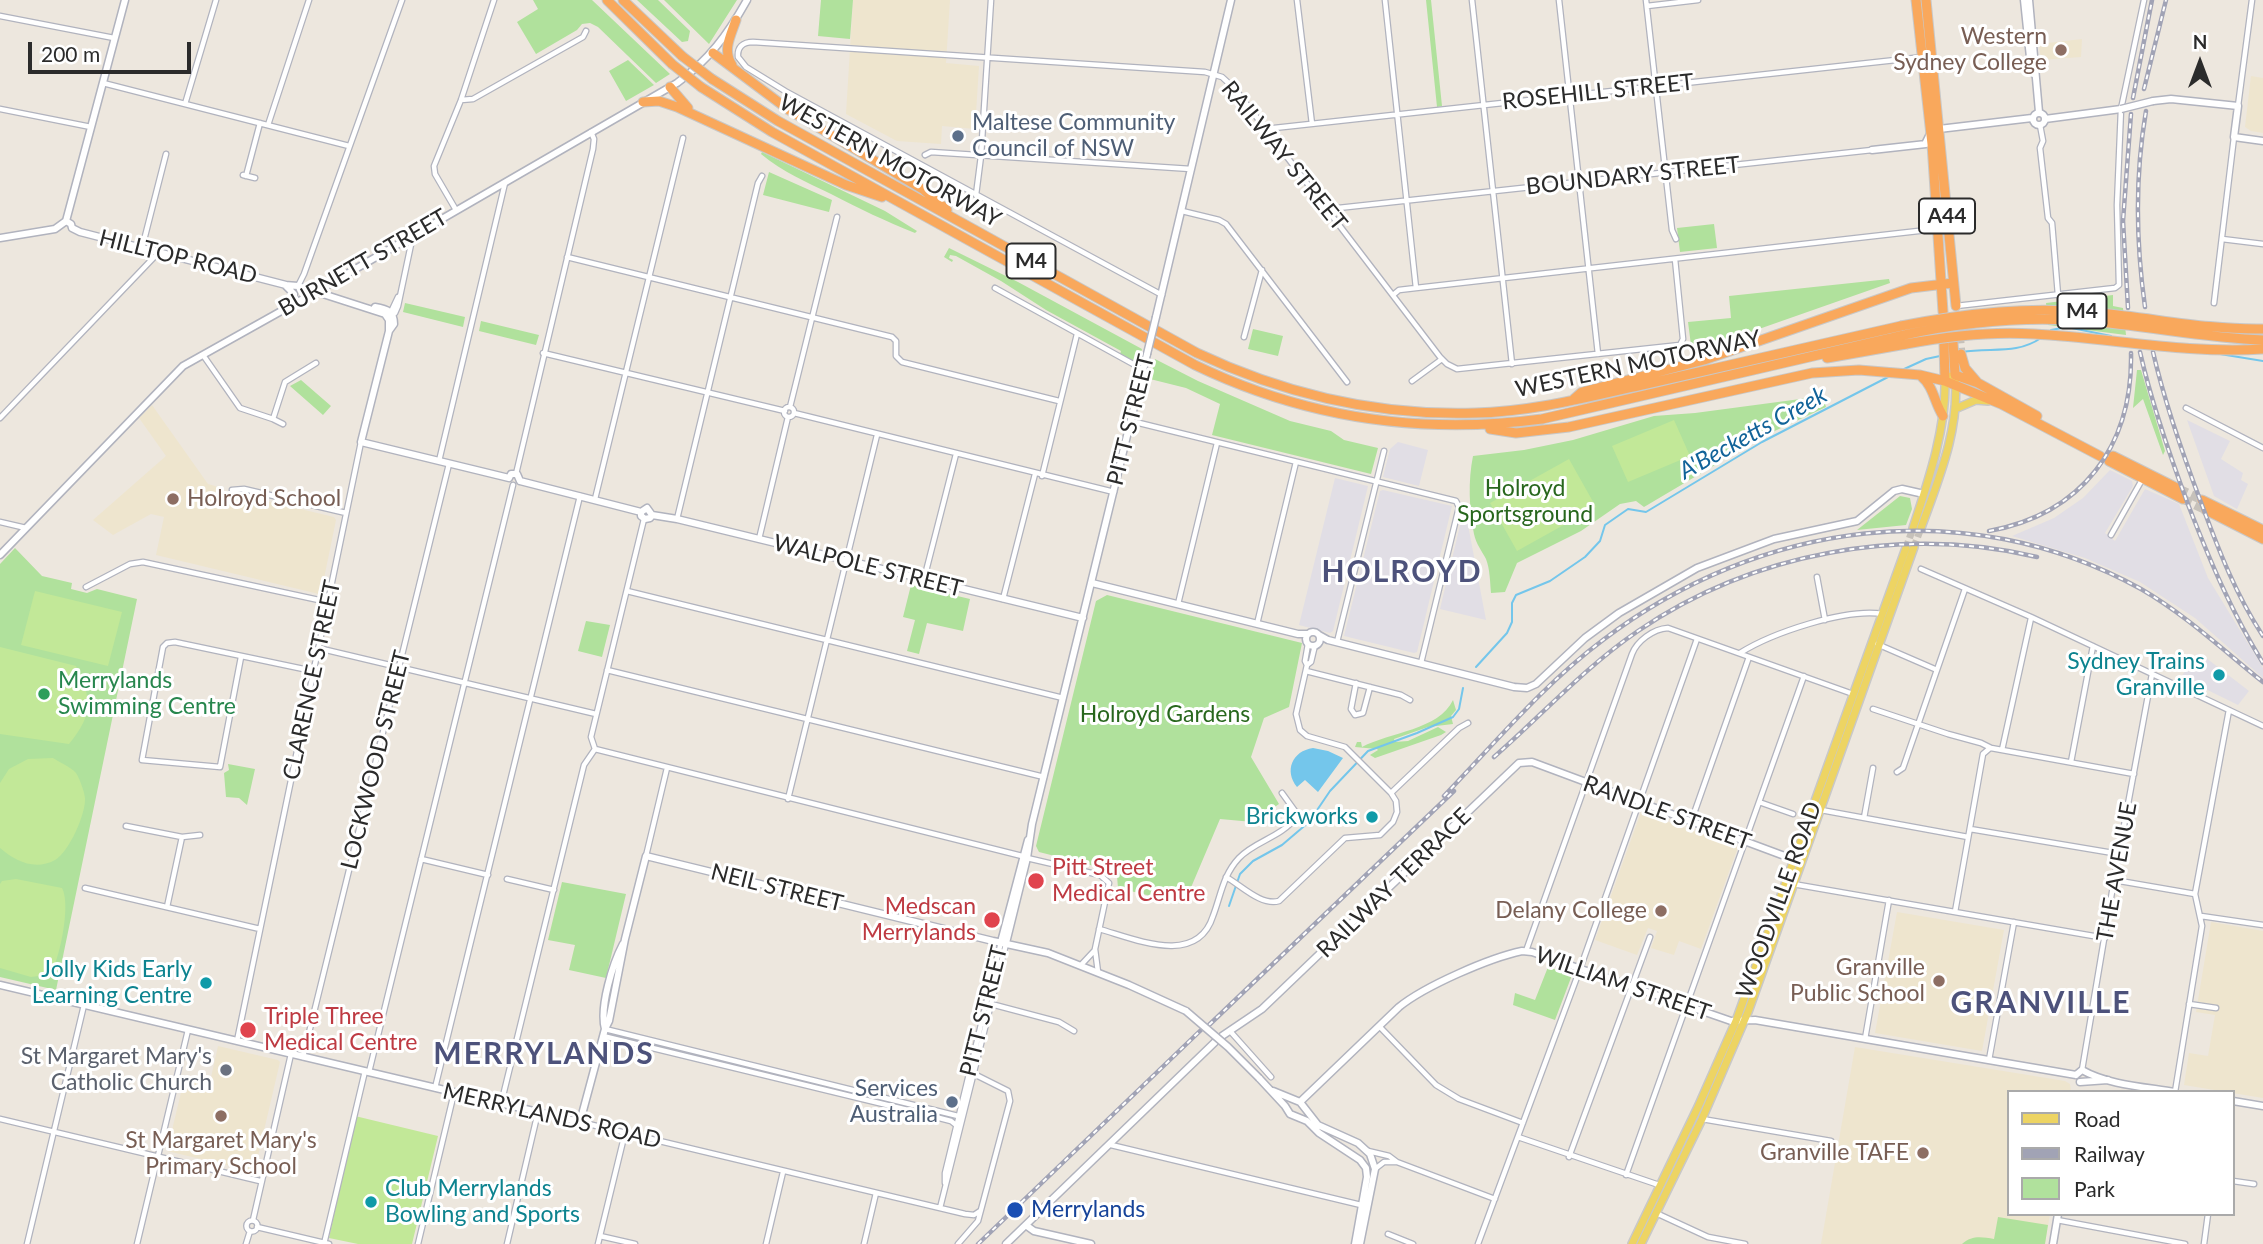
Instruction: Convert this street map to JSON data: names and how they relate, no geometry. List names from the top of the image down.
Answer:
{
  "streets": {
    "highway": ["WESTERN MOTORWAY", "A44", "M4"],
    "main road": [
      "BOUNDARY STREET",
      "HILLTOP ROAD",
      "BURNETT STREET",
      "PITT STREET",
      "WALPOLE STREET",
      "CLARENCE STREET",
      "RANDLE STREET",
      "THE AVENUE",
      "RAILWAY TERRACE",
      "NEIL STREET",
      "WOODVILLE ROAD",
      "WILLIAM STREET",
      "MERRYLANDS ROAD"
    ],
    "street": ["ROSEHILL STREET", "RAILWAY STREET", "LOCKWOOD STREET"]
  },
  "crossings": [
    ["ROSEHILL STREET", "RAILWAY STREET"],
    ["ROSEHILL STREET", "A44"],
    ["RAILWAY STREET", "BOUNDARY STREET"],
    ["RAILWAY STREET", "PITT STREET"],
    ["WESTERN MOTORWAY", "M4"],
    ["BOUNDARY STREET", "A44"],
    ["HILLTOP ROAD", "BURNETT STREET"],
    ["HILLTOP ROAD", "CLARENCE STREET"],
    ["M4", "BURNETT STREET"],
    ["BURNETT STREET", "CLARENCE STREET"],
    ["PITT STREET", "WALPOLE STREET"],
    ["PITT STREET", "NEIL STREET"],
    ["PITT STREET", "MERRYLANDS ROAD"],
    ["CLARENCE STREET", "MERRYLANDS ROAD"],
    ["LOCKWOOD STREET", "MERRYLANDS ROAD"],
    ["RANDLE STREET", "RAILWAY TERRACE"],
    ["RANDLE STREET", "WOODVILLE ROAD"],
    ["THE AVENUE", "WILLIAM STREET"],
    ["WOODVILLE ROAD", "WILLIAM STREET"]
  ],
  "districts": ["HOLROYD", "GRANVILLE", "MERRYLANDS"],
  "water": ["A'Becketts Creek"],
  "parks": ["Holroyd Sportsground", "Holroyd Gardens"],
  "places": [
    "Western Sydney College",
    "Maltese Community Council of NSW",
    "Holroyd School",
    "Sydney Trains Granville",
    "Merrylands Swimming Centre",
    "Brickworks",
    "Pitt Street Medical Centre",
    "Delany College",
    "Medscan Merrylands",
    "Granville Public School",
    "Jolly Kids Early Learning Centre",
    "Triple Three Medical Centre",
    "St Margaret Mary's Catholic Church",
    "Services Australia",
    "St Margaret Mary's Primary School",
    "Granville TAFE",
    "Club Merrylands Bowling and Sports",
    "Merrylands"
  ],
  "legend": ["Road", "Railway", "Park"],
  "scale_bar": "200 m",
  "north": "top"
}
